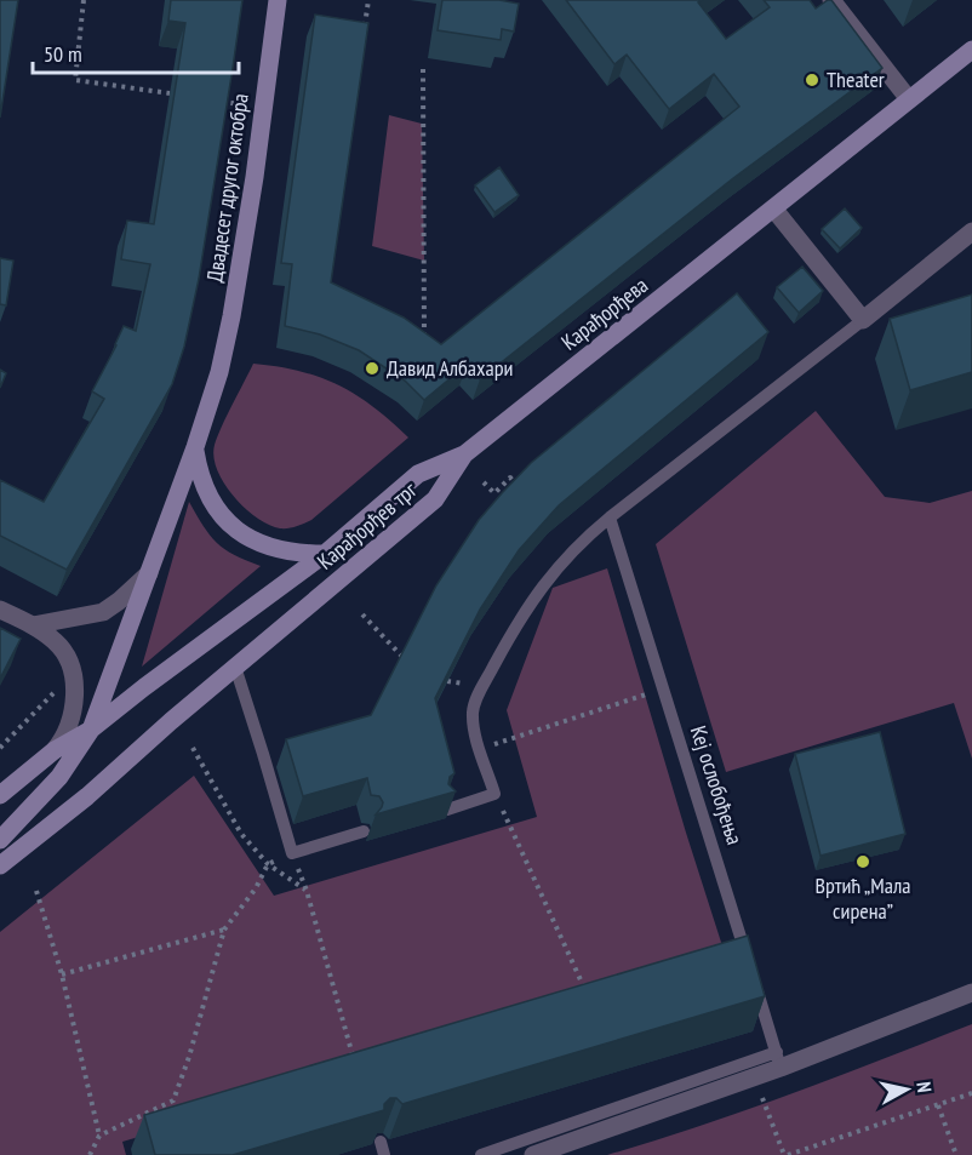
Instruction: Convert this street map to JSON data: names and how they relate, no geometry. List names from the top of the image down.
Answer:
{
  "streets": {
    "main road": ["Двадесет другог октобра", "Карађорђева", "Карађорђев трг"],
    "lane": ["Кеј ослобођења"]
  },
  "crossings": [
    ["Карађорђева", "Карађорђев трг"]
  ],
  "places": ["Theater", "Давид Албахари", "Вртић „Мала сирена”"],
  "scale_bar": "50 m",
  "north": "right"
}
